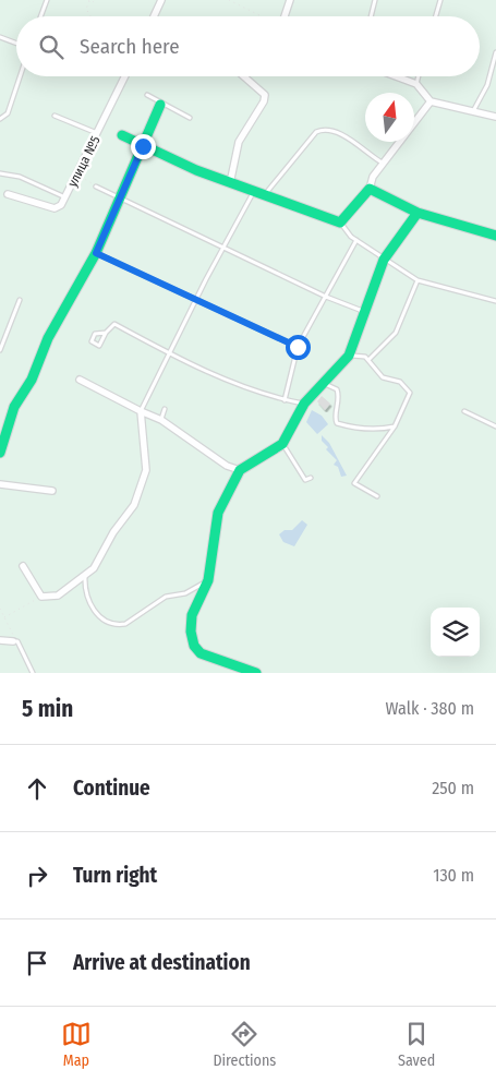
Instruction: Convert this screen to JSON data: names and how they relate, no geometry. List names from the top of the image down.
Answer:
{
  "streets": {
    "street": ["улица №5"]
  },
  "north": "top",
  "page": {
    "search": "Search here",
    "heading": ["5 min", "Walk · 380 m"],
    "list": [
      ["Continue", "250 m"],
      ["Turn right", "130 m"],
      "Arrive at destination"
    ],
    "nav": ["Map", "Directions", "Saved"]
  }
}
